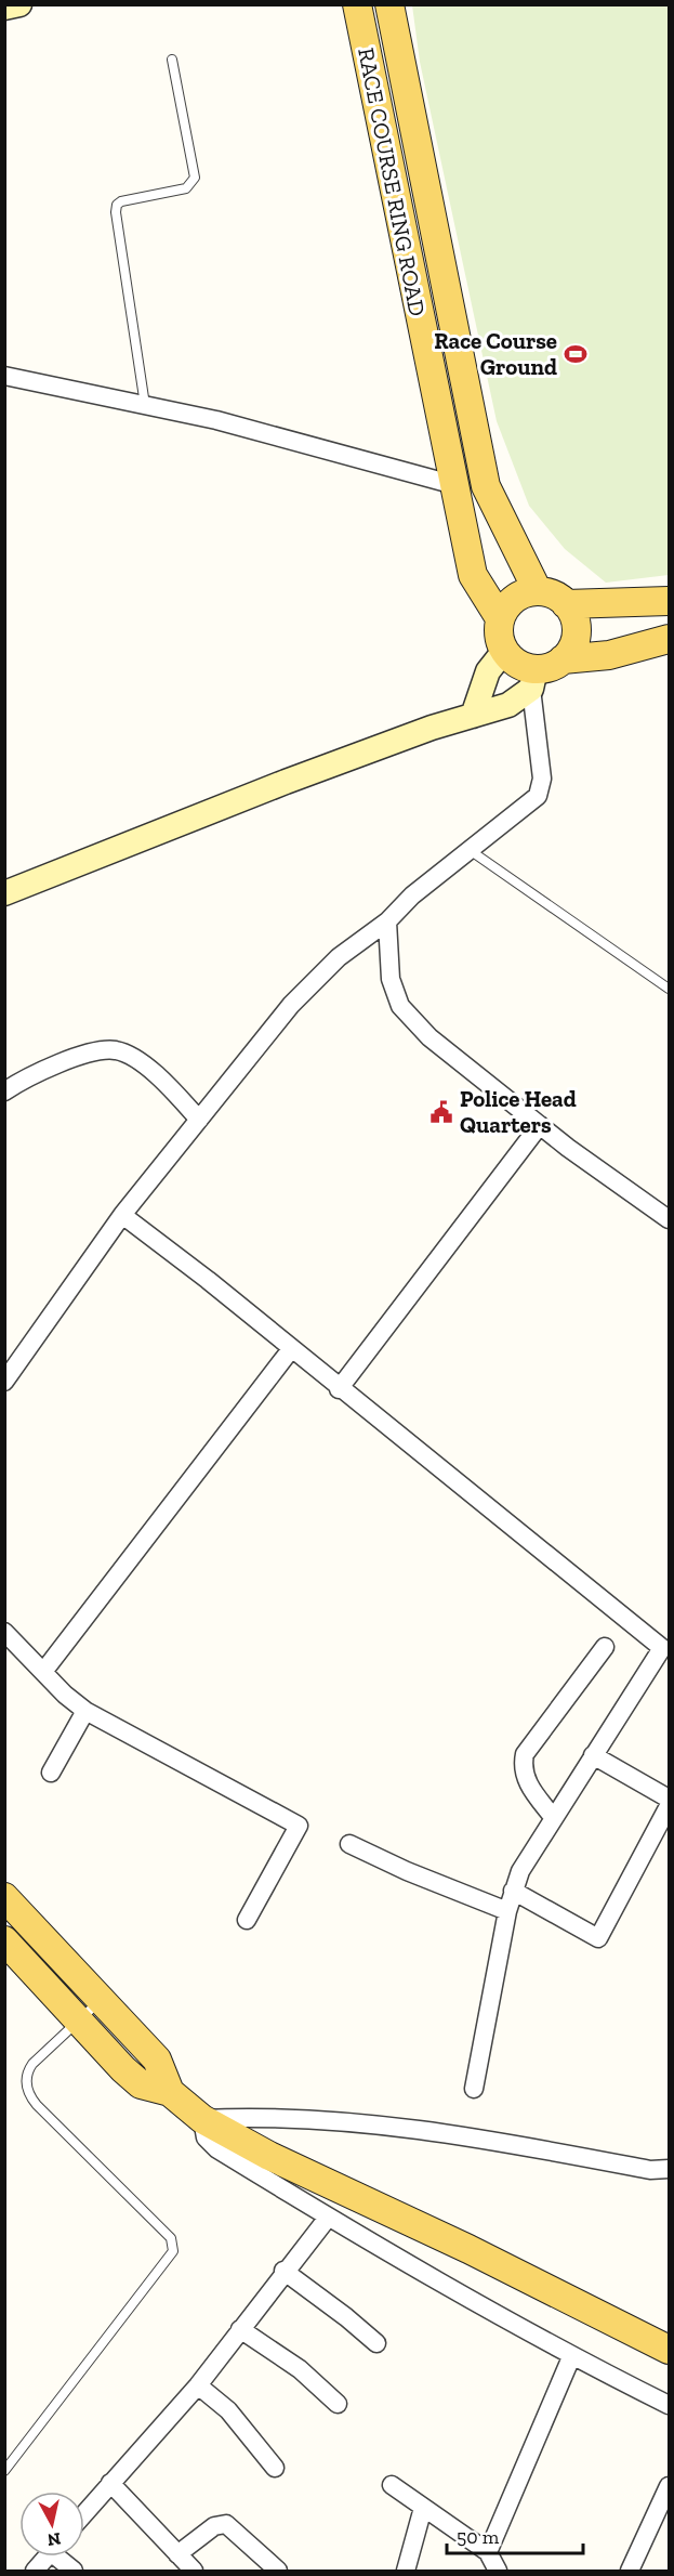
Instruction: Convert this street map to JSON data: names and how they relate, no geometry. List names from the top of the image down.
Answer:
{
  "streets": {
    "main road": ["RACE COURSE RING ROAD"]
  },
  "places": {
    "sports": ["Race Course Ground"],
    "public building": ["Police Head Quarters"]
  },
  "scale_bar": "50 m",
  "north": "bottom"
}
